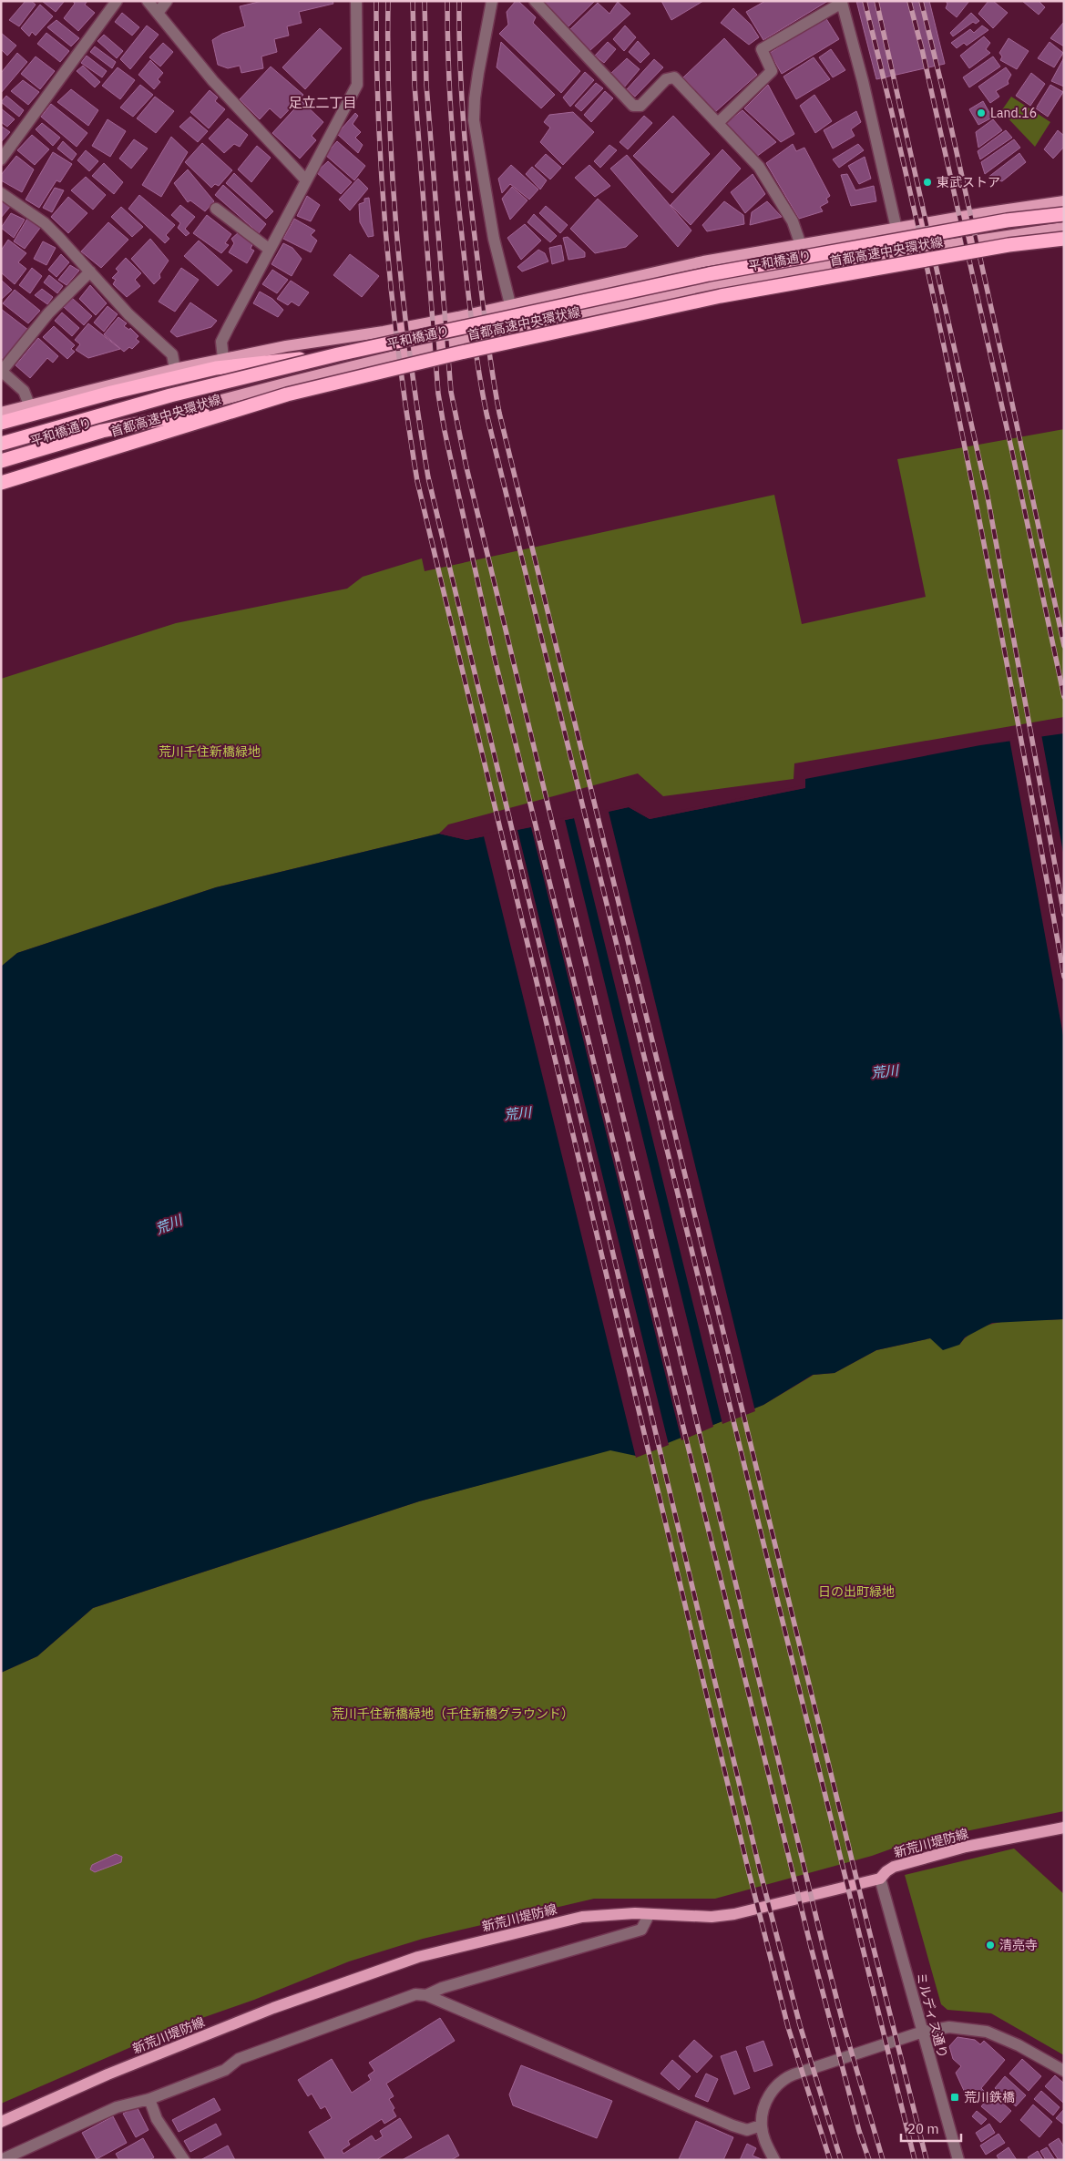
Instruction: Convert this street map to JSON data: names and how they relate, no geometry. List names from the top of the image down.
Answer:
{
  "streets": {
    "highway": ["首都高速中央環状線"],
    "main road": ["平和橋通り", "新荒川堤防線"],
    "street": ["ミルディス通り"]
  },
  "crossings": [
    ["新荒川堤防線", "ミルディス通り"]
  ],
  "districts": ["足立二丁目"],
  "water": ["荒川"],
  "parks": ["荒川千住新橋緑地", "日の出町緑地", "荒川千住新橋緑地（千住新橋グラウンド）"],
  "places": {
    "other": ["Land.16", "東武ストア", "清亮寺"],
    "transit": ["荒川鉄橋"]
  },
  "scale_bar": "20 m"
}
